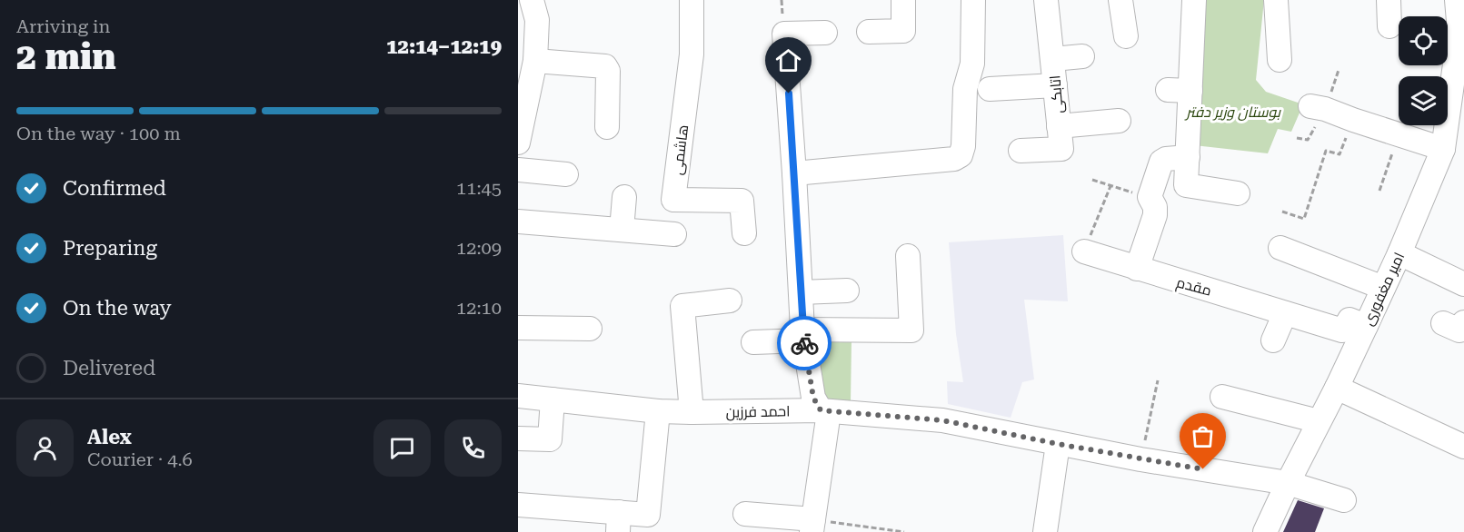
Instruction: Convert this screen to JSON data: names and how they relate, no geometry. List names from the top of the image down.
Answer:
{
  "streets": {
    "street": [
      "اتابکی",
      "هاشمی",
      "مقدم",
      "امیر مغفوری",
      "احمد فرزین"
    ]
  },
  "crossings": [
    ["مقدم", "امیر مغفوری"],
    ["امیر مغفوری", "احمد فرزین"]
  ],
  "parks": ["بوستان وزیر دفتر"],
  "page": {
    "heading": ["2 min", "Arriving in", "12:14–12:19"],
    "panel": ["Alex", "Courier · 4.6"],
    "bar": "On the way · 100 m",
    "list": [
      ["Confirmed", "11:45"],
      ["Preparing", "12:09"],
      ["On the way", "12:10"],
      "Delivered"
    ]
  }
}
